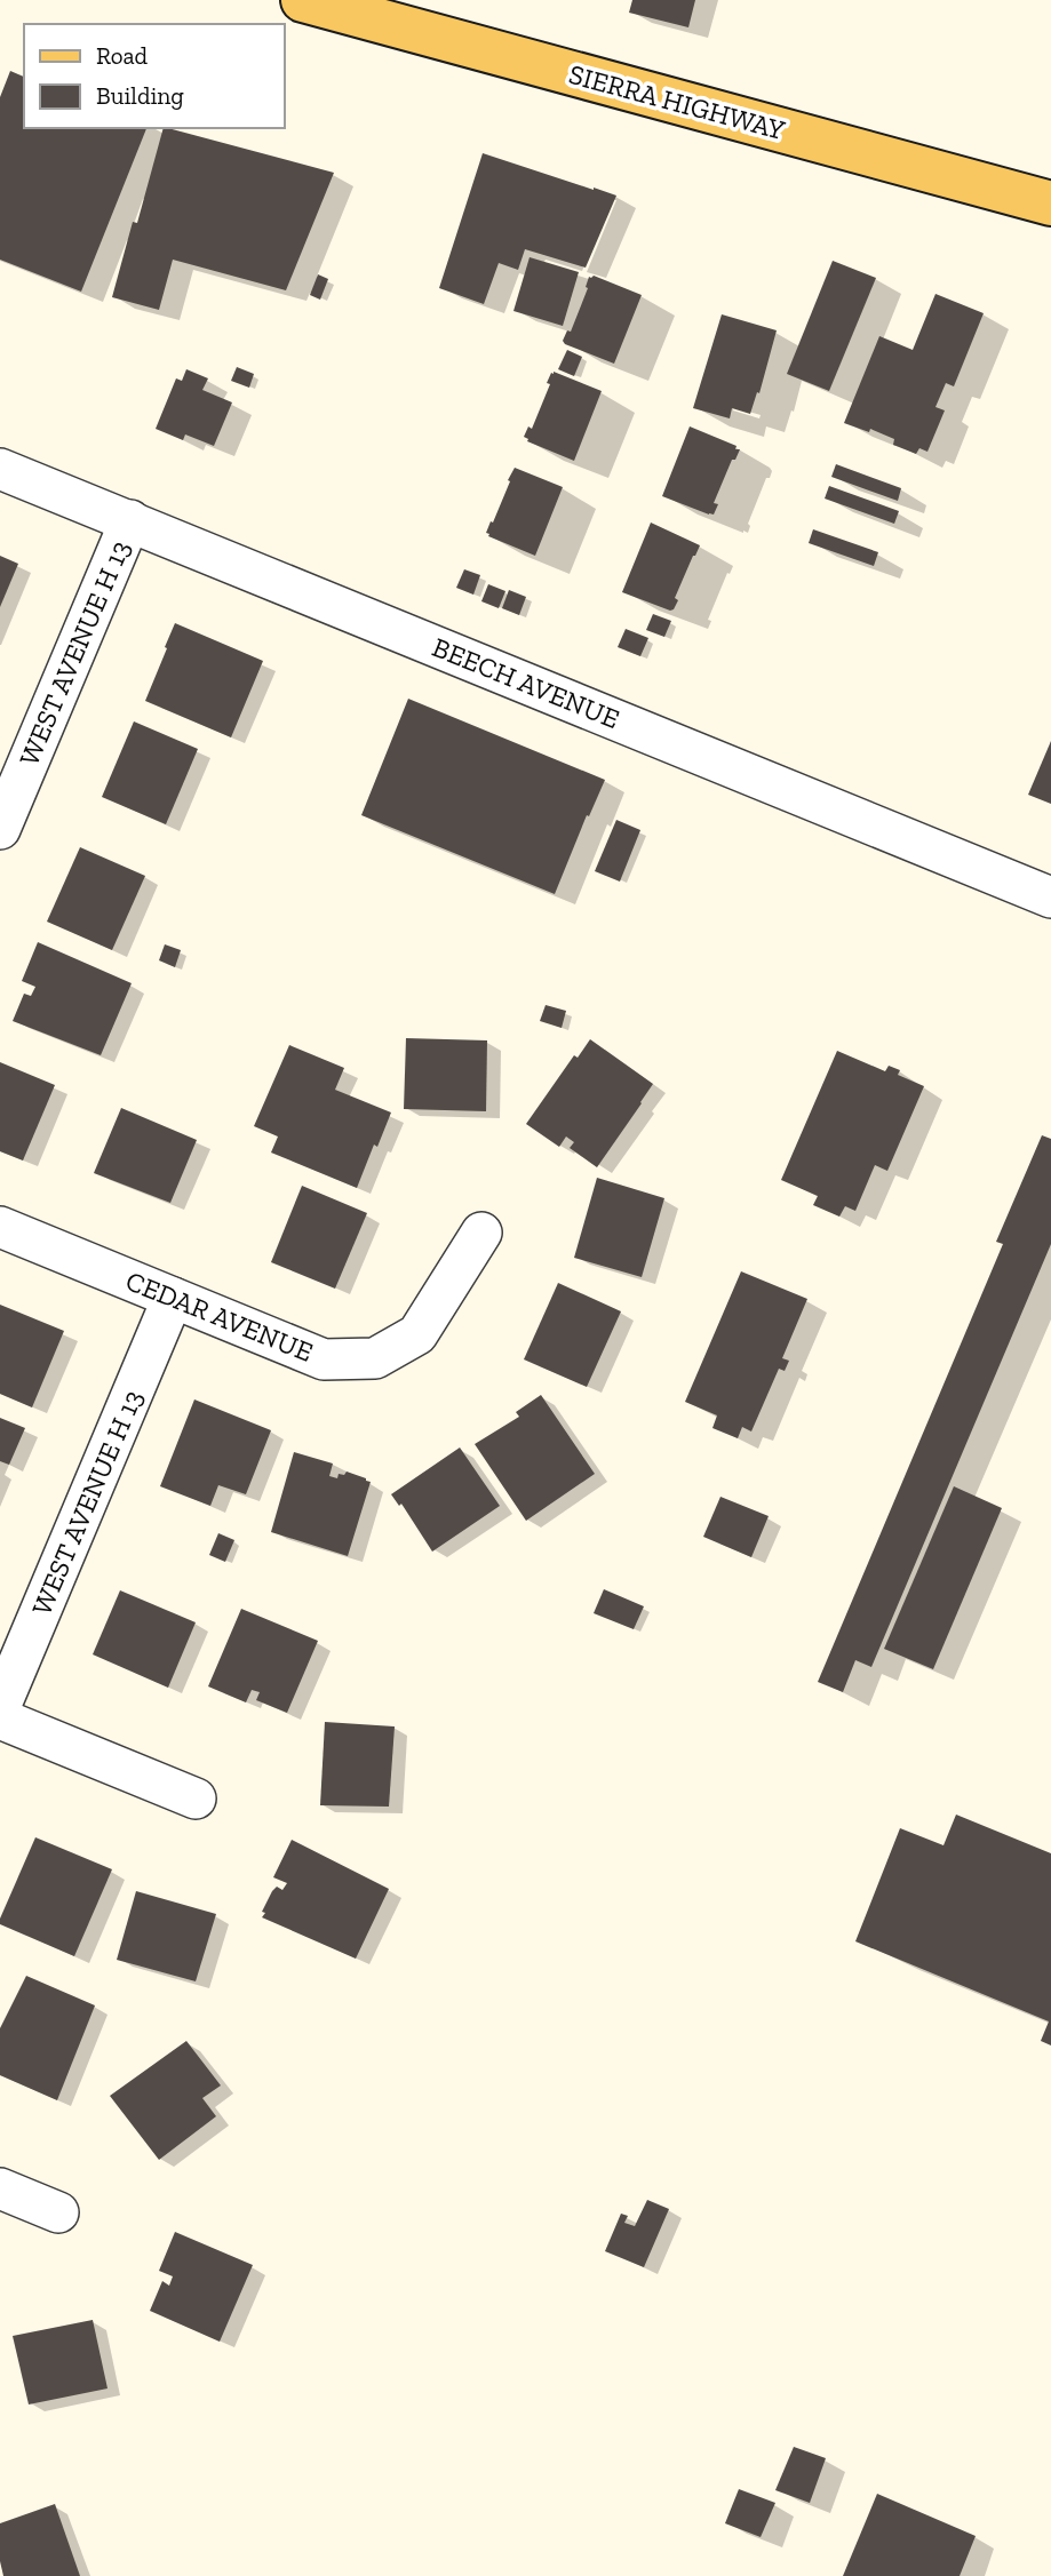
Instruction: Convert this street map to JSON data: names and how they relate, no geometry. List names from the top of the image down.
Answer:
{
  "streets": {
    "main road": ["SIERRA HIGHWAY"],
    "street": ["WEST AVENUE H 13", "BEECH AVENUE", "CEDAR AVENUE"]
  },
  "crossings": [
    ["WEST AVENUE H 13", "BEECH AVENUE"],
    ["WEST AVENUE H 13", "CEDAR AVENUE"]
  ],
  "legend": ["Road", "Building"]
}
